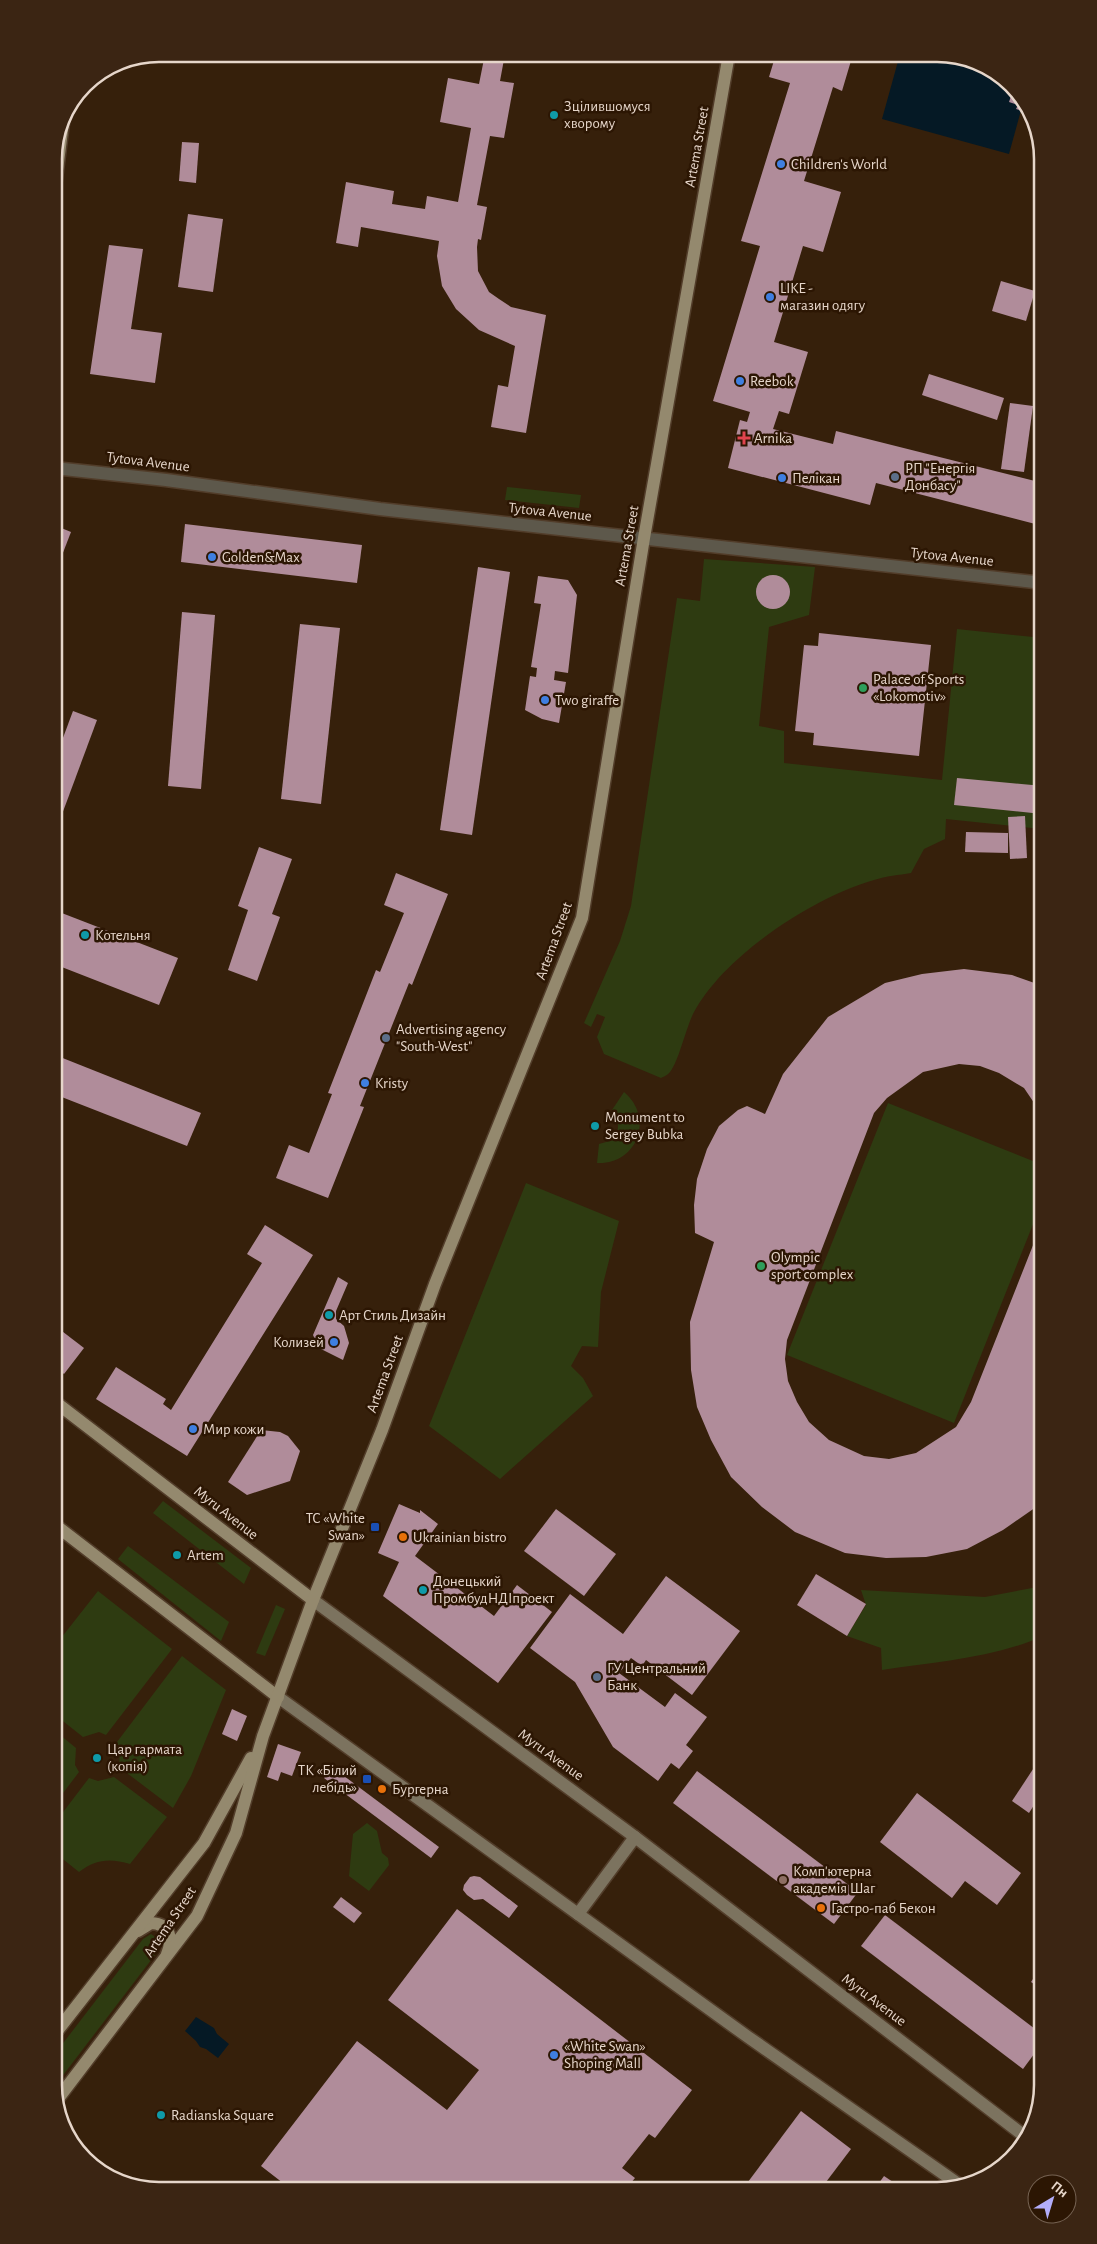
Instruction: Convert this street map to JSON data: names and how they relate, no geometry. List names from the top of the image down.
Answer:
{
  "streets": {
    "main road": ["Artema Street", "Myru Avenue"],
    "street": ["Tytova Avenue"]
  },
  "crossings": [
    ["Artema Street", "Tytova Avenue"],
    ["Artema Street", "Myru Avenue"]
  ],
  "places": {
    "other": [
      "Зцілившомуся хворому",
      "Children's World",
      "LIKE - магазин одягу",
      "Reebok",
      "РП \"Енергія Донбасу\"",
      "Пелікан",
      "Golden&Max",
      "Palace of Sports «Lokomotiv»",
      "Two giraffe",
      "Котельня",
      "Advertising agency \"South-West\"",
      "Kristy",
      "Monument to Sergey Bubka",
      "Olympic sport complex",
      "Арт Стиль Дизайн",
      "Колизей",
      "Мир кожи",
      "Ukrainian bistro",
      "Artem",
      "Донецький ПромбудНДІпроект",
      "ГУ Центральний Банк",
      "Цар гармата (копія)",
      "Бургерна",
      "Комп'ютерна академія Шаг",
      "Гастро-паб Бекон",
      "«White Swan» Shoping Mall",
      "Radianska Square"
    ],
    "health": ["Arnika"],
    "transit": ["TC «White Swan»", "ТК «Білий лебідь»"]
  },
  "north": "top right"
}
